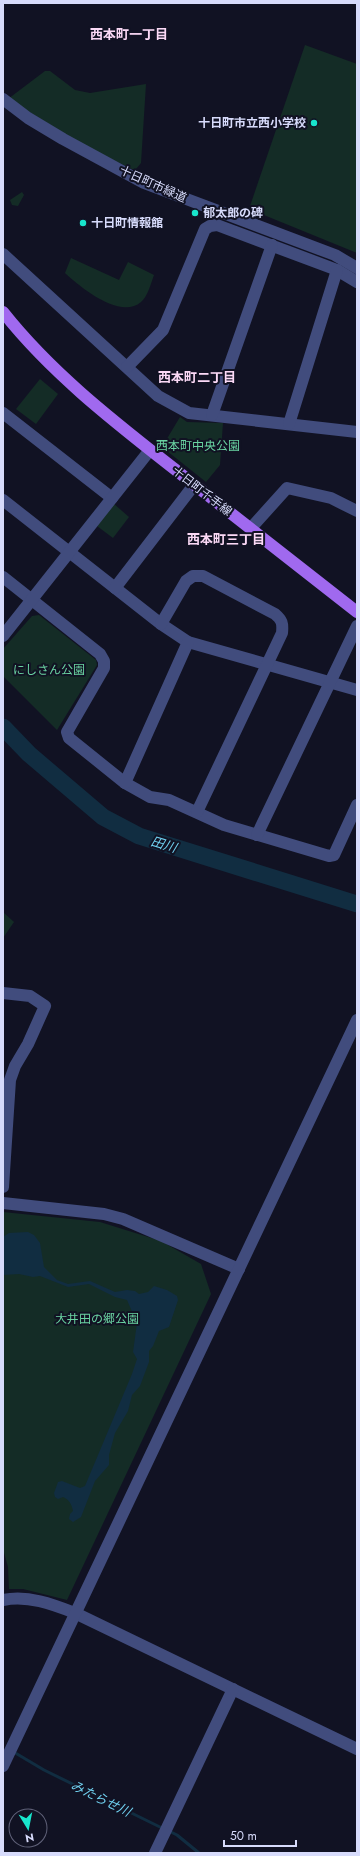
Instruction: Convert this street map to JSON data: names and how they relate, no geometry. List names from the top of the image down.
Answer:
{
  "streets": {
    "main road": ["十日町千手線"],
    "street": ["十日町市緑道"]
  },
  "districts": ["西本町一丁目", "西本町二丁目", "西本町三丁目"],
  "water": ["田川", "みたらせ川"],
  "parks": ["西本町中央公園", "にしさん公園", "大井田の郷公園"],
  "places": ["十日町市立西小学校", "郁太郎の碑", "十日町情報館"],
  "scale_bar": "50 m",
  "north": "bottom"
}
